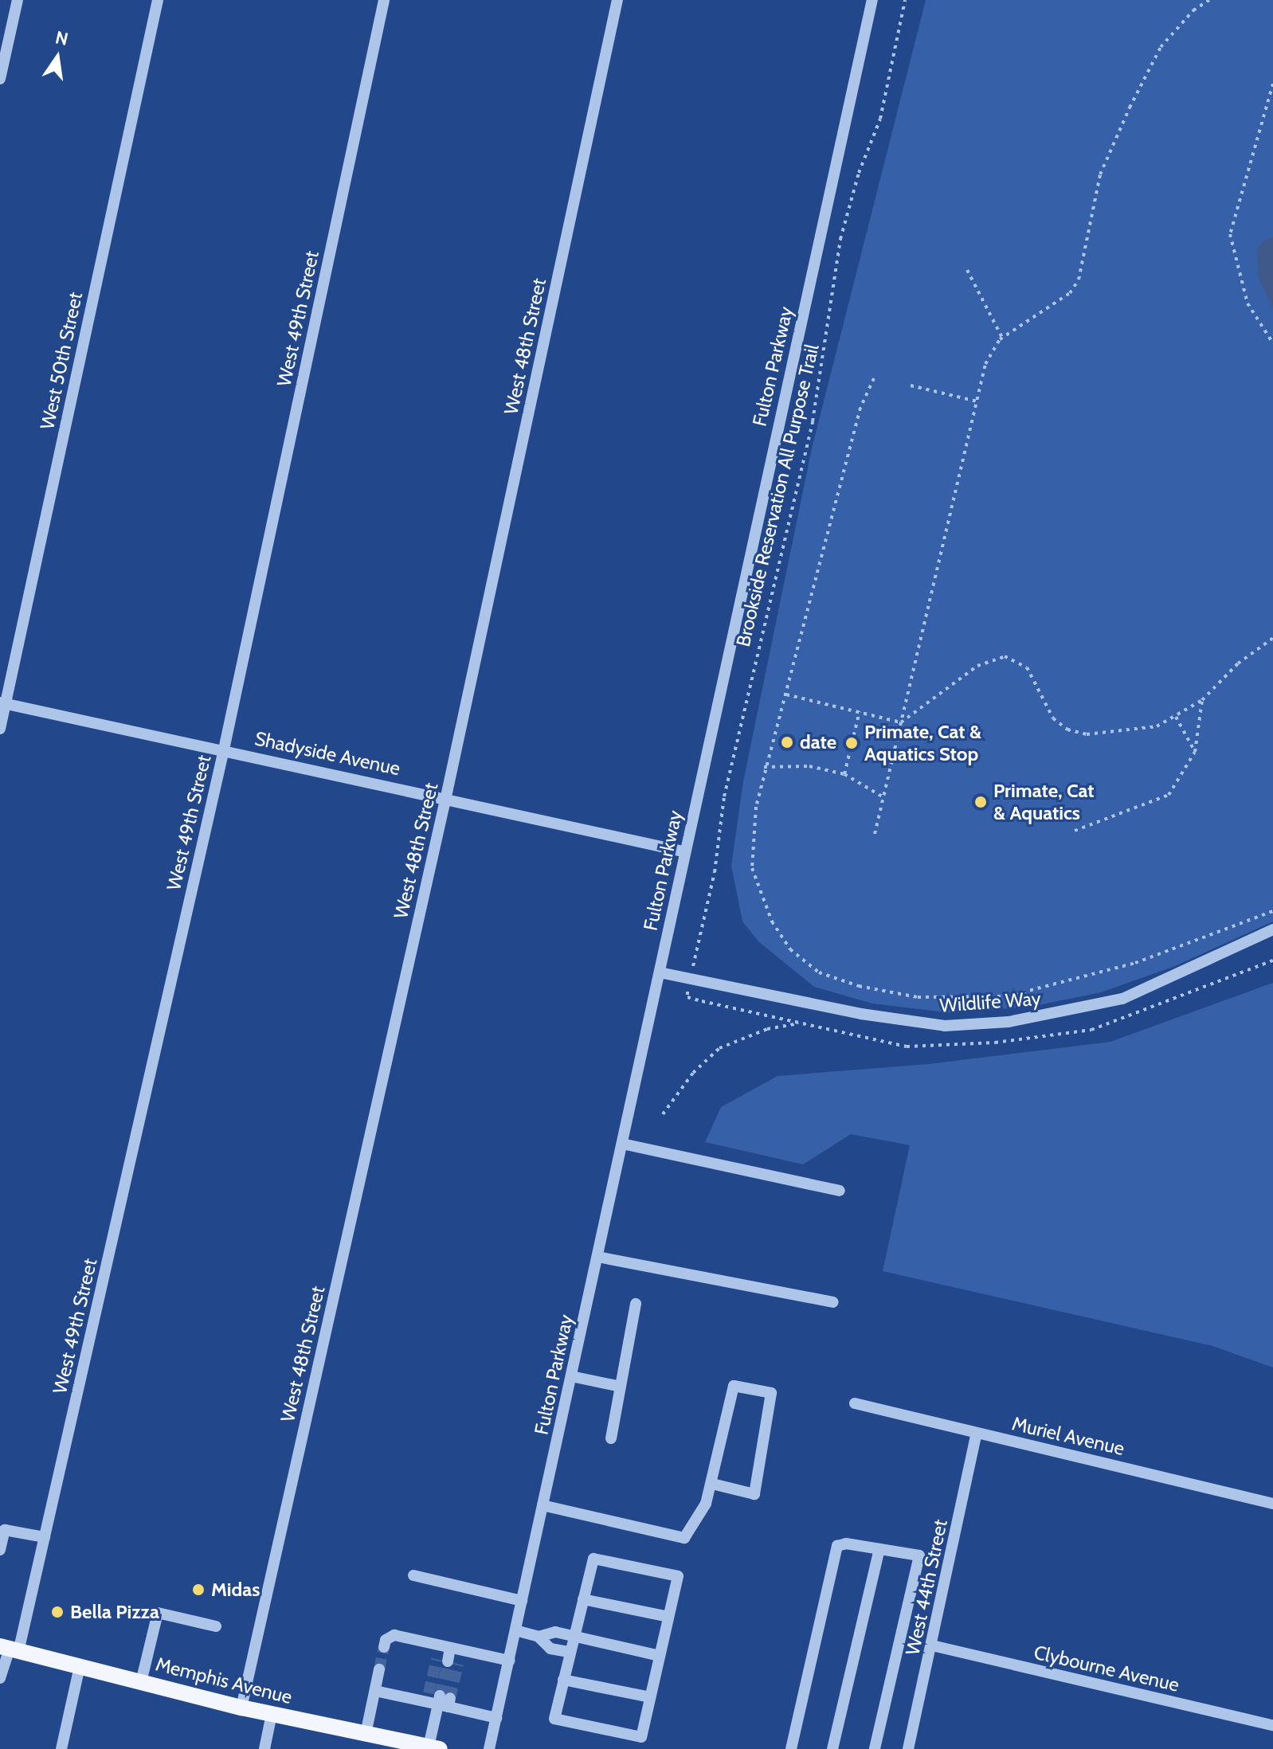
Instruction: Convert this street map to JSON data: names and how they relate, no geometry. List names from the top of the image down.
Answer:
{
  "streets": {
    "main road": ["Memphis Avenue"],
    "street": [
      "West 49th Street",
      "West 48th Street",
      "West 50th Street",
      "Fulton Parkway",
      "Shadyside Avenue",
      "Wildlife Way",
      "Muriel Avenue",
      "West 44th Street",
      "Clybourne Avenue"
    ],
    "path": ["Brookside Reservation All Purpose Trail"]
  },
  "crossings": [
    ["West 49th Street", "Shadyside Avenue"],
    ["West 49th Street", "Memphis Avenue"],
    ["West 48th Street", "Shadyside Avenue"],
    ["West 48th Street", "Memphis Avenue"],
    ["West 50th Street", "Shadyside Avenue"],
    ["Fulton Parkway", "Shadyside Avenue"],
    ["Fulton Parkway", "Wildlife Way"],
    ["Muriel Avenue", "West 44th Street"],
    ["West 44th Street", "Clybourne Avenue"]
  ],
  "places": [
    "date",
    "Primate, Cat & Aquatics Stop",
    "Primate, Cat & Aquatics",
    "Midas",
    "Bella Pizza"
  ],
  "north": "top"
}
